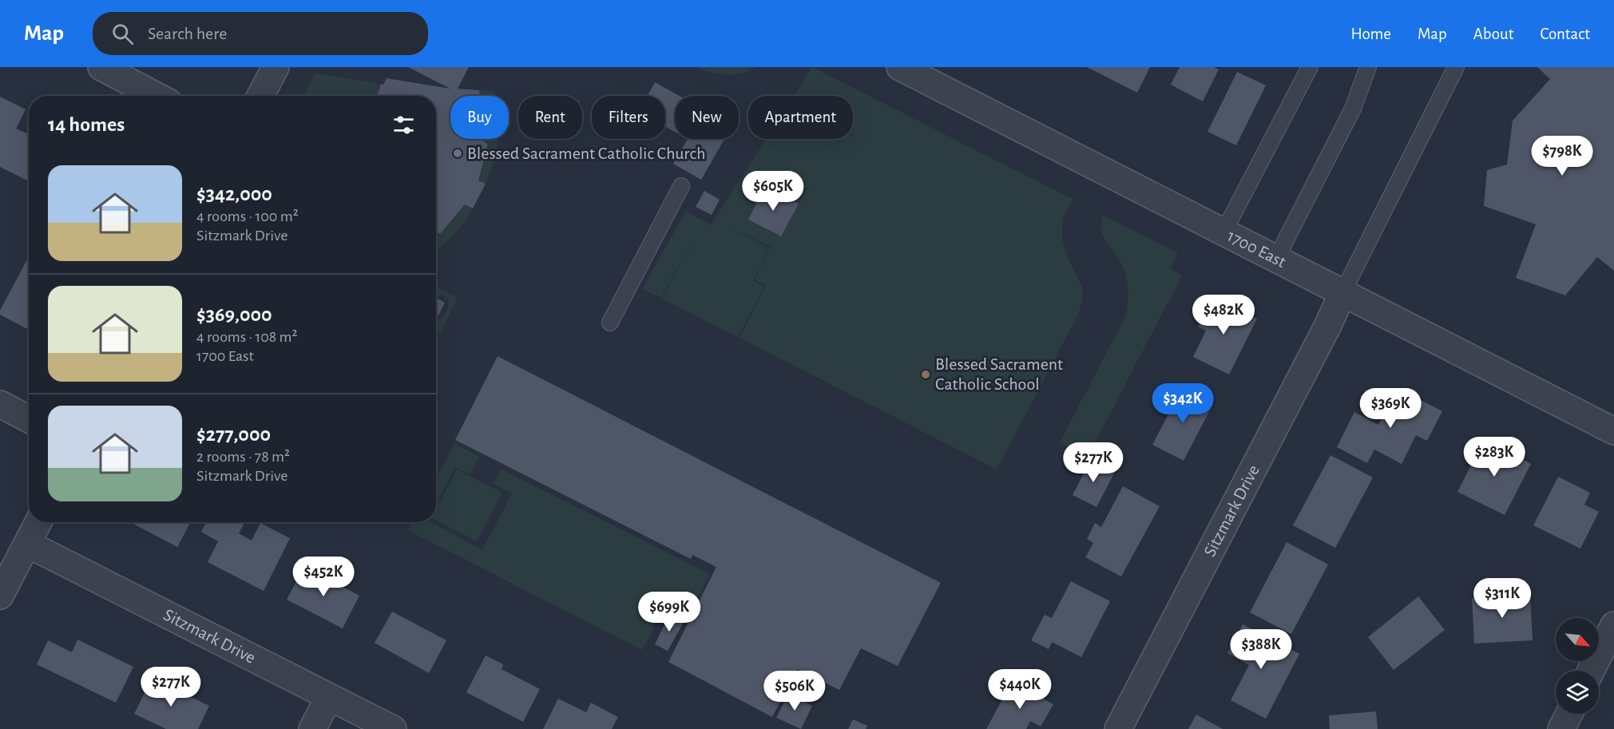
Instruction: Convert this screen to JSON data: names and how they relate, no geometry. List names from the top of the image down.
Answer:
{
  "streets": {
    "street": ["1700 East", "Sitzmark Drive"]
  },
  "crossings": [
    ["1700 East", "Sitzmark Drive"]
  ],
  "places": ["Blessed Sacrament Catholic Church", "Blessed Sacrament Catholic School"],
  "north": "bottom right",
  "page": {
    "header": "Map",
    "search": "Search here",
    "nav": [
      "Home",
      "Map",
      "About",
      "Contact"
    ],
    "chip": [
      "Buy",
      "Rent",
      "Filters",
      "New",
      "Apartment"
    ],
    "heading": "14 homes",
    "price": [
      "$798K",
      "$605K",
      "$482K",
      "$342K",
      "$369K",
      "$283K",
      "$277K",
      "$452K",
      "$311K",
      "$699K",
      "$388K",
      "$277K",
      "$440K",
      "$506K"
    ],
    "list": [
      {
        "name": "$342,000",
        "note": "4 rooms · 100 m² · Sitzmark Drive"
      },
      {
        "name": "$369,000",
        "note": "4 rooms · 108 m² · 1700 East"
      },
      {
        "name": "$277,000",
        "note": "2 rooms · 78 m² · Sitzmark Drive"
      }
    ]
  }
}
